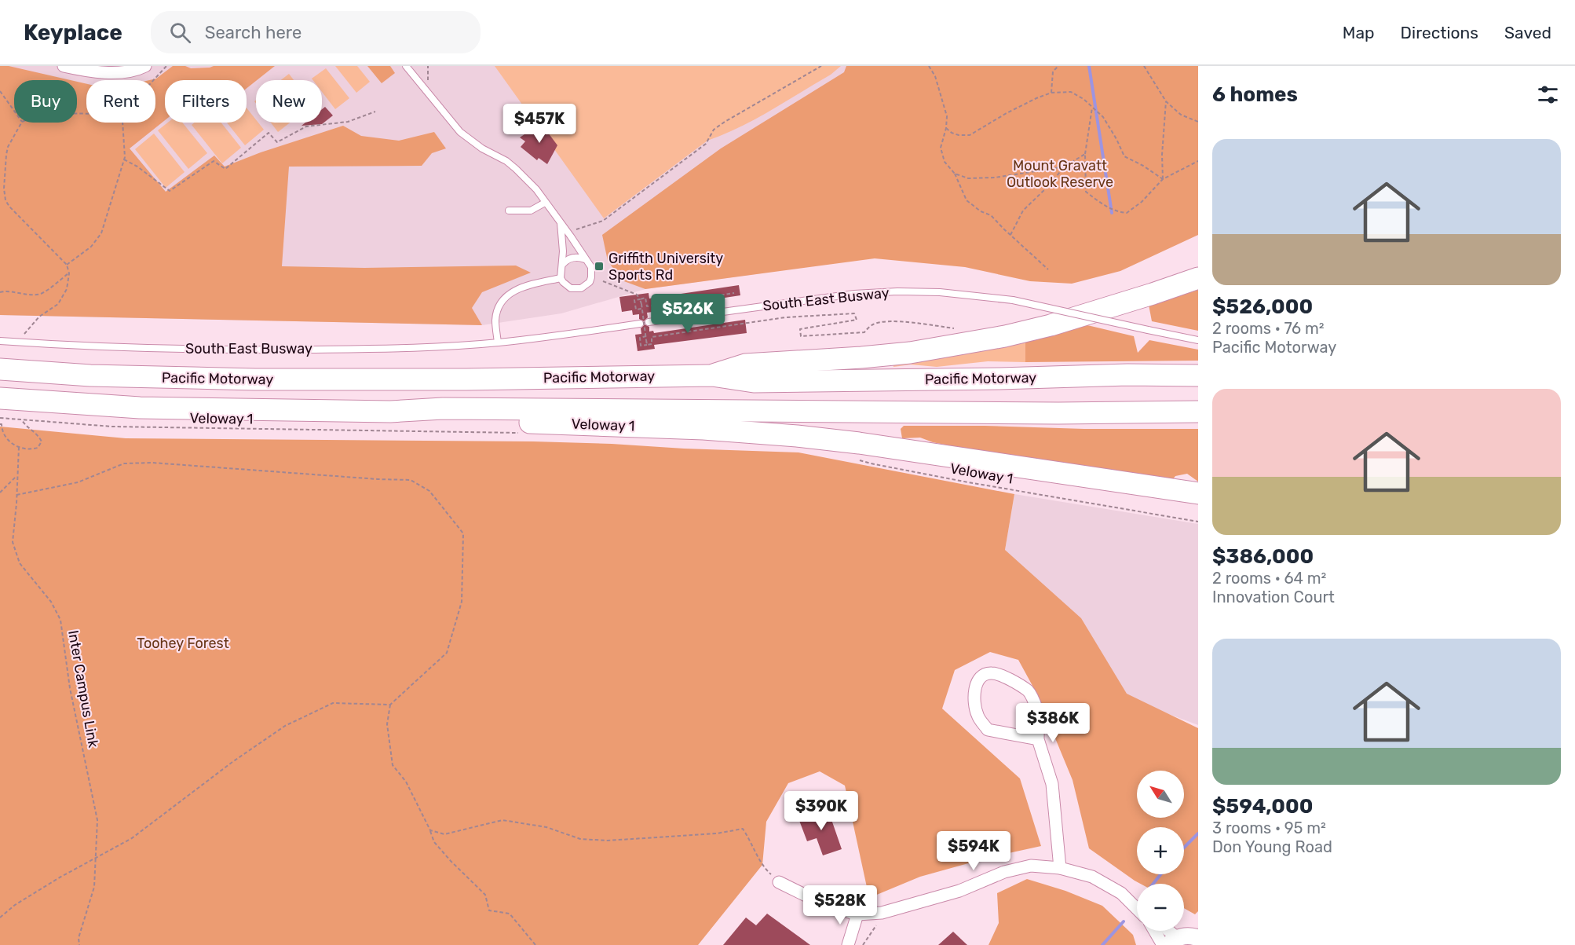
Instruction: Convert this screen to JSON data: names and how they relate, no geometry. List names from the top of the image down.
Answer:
{
  "streets": {
    "highway": ["Pacific Motorway"],
    "lane": ["South East Busway"],
    "path": ["Veloway 1", "Inter Campus Link"]
  },
  "parks": ["Mount Gravatt Outlook Reserve", "Toohey Forest"],
  "places": {
    "transit": ["Griffith University Sports Rd"]
  },
  "north": "top left",
  "page": {
    "header": "Keyplace",
    "search": "Search here",
    "nav": ["Map", "Directions", "Saved"],
    "heading": "6 homes",
    "chip": [
      "Buy",
      "Rent",
      "Filters",
      "New"
    ],
    "price": [
      "$457K",
      "$526K",
      "$386K",
      "$390K",
      "$594K",
      "$528K"
    ],
    "list": [
      {
        "name": "$526,000",
        "note": "2 rooms · 76 m² · Pacific Motorway"
      },
      {
        "name": "$386,000",
        "note": "2 rooms · 64 m² · Innovation Court"
      },
      {
        "name": "$594,000",
        "note": "3 rooms · 95 m² · Don Young Road"
      }
    ],
    "map_buttons": ["+", "−"]
  }
}
